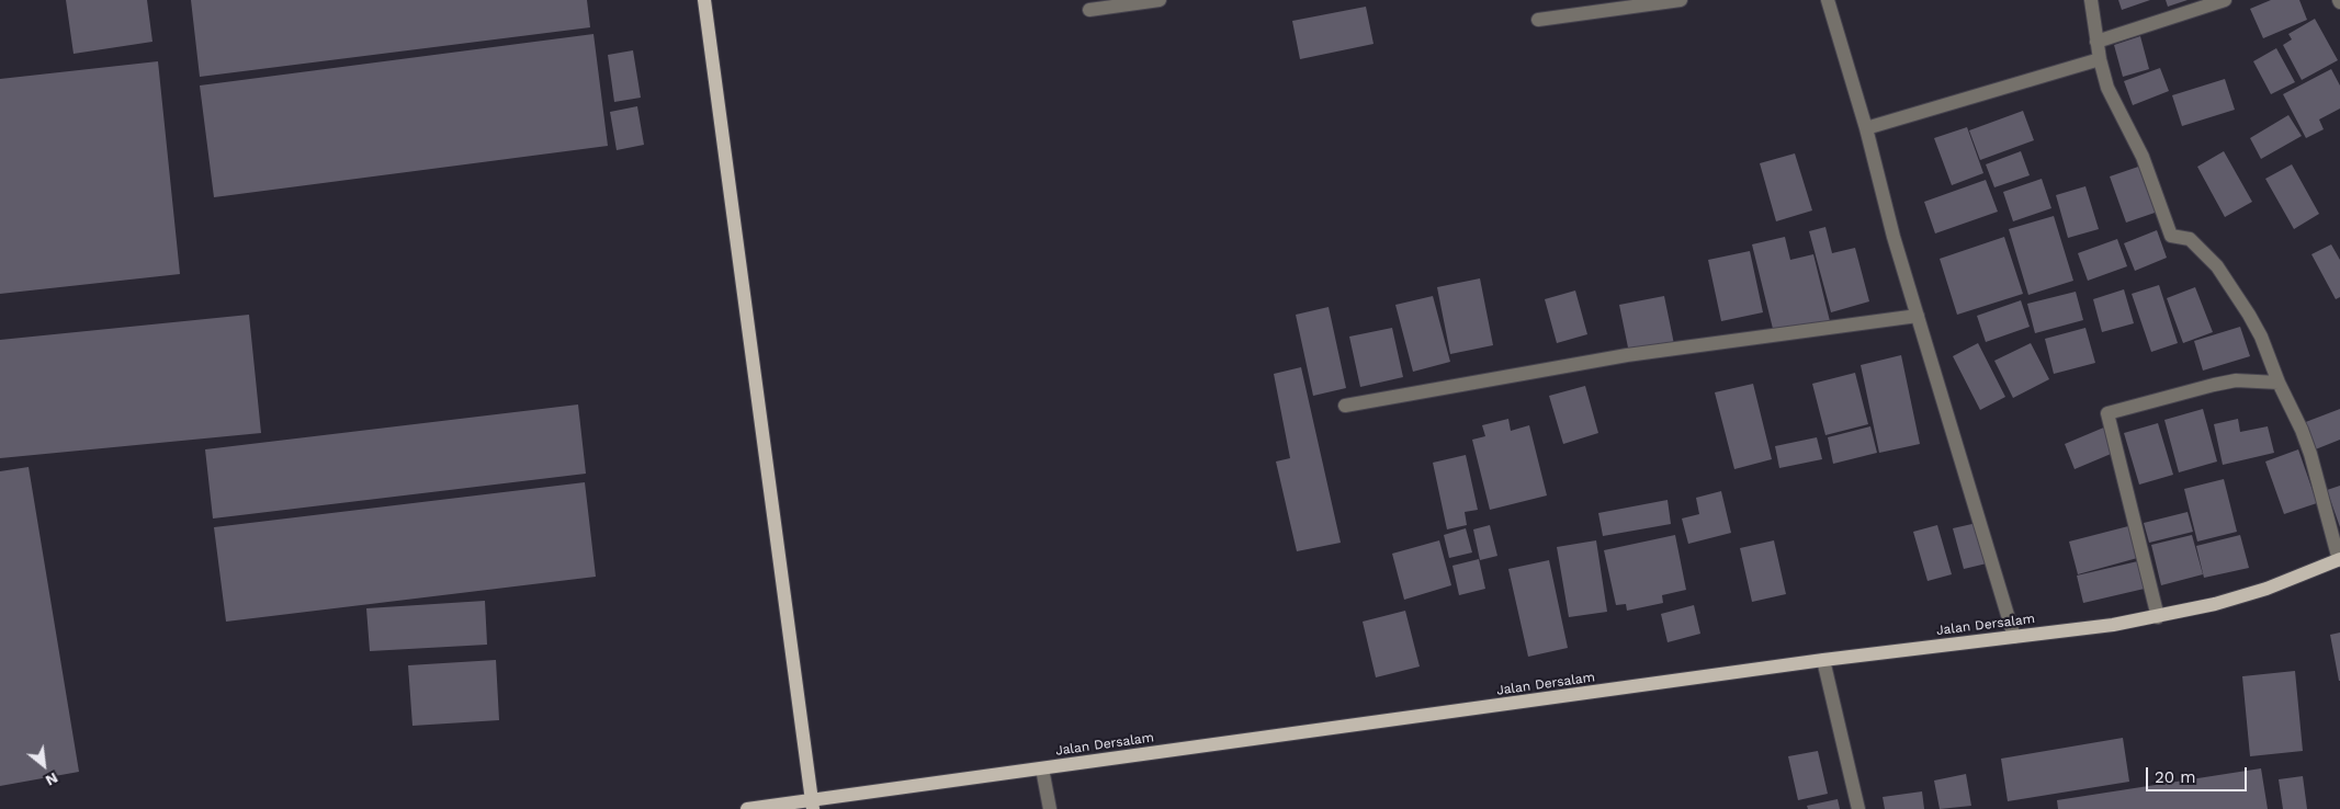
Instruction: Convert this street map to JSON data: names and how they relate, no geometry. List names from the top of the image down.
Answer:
{
  "streets": {
    "main road": ["Jalan Dersalam"]
  },
  "scale_bar": "20 m",
  "north": "bottom right"
}
